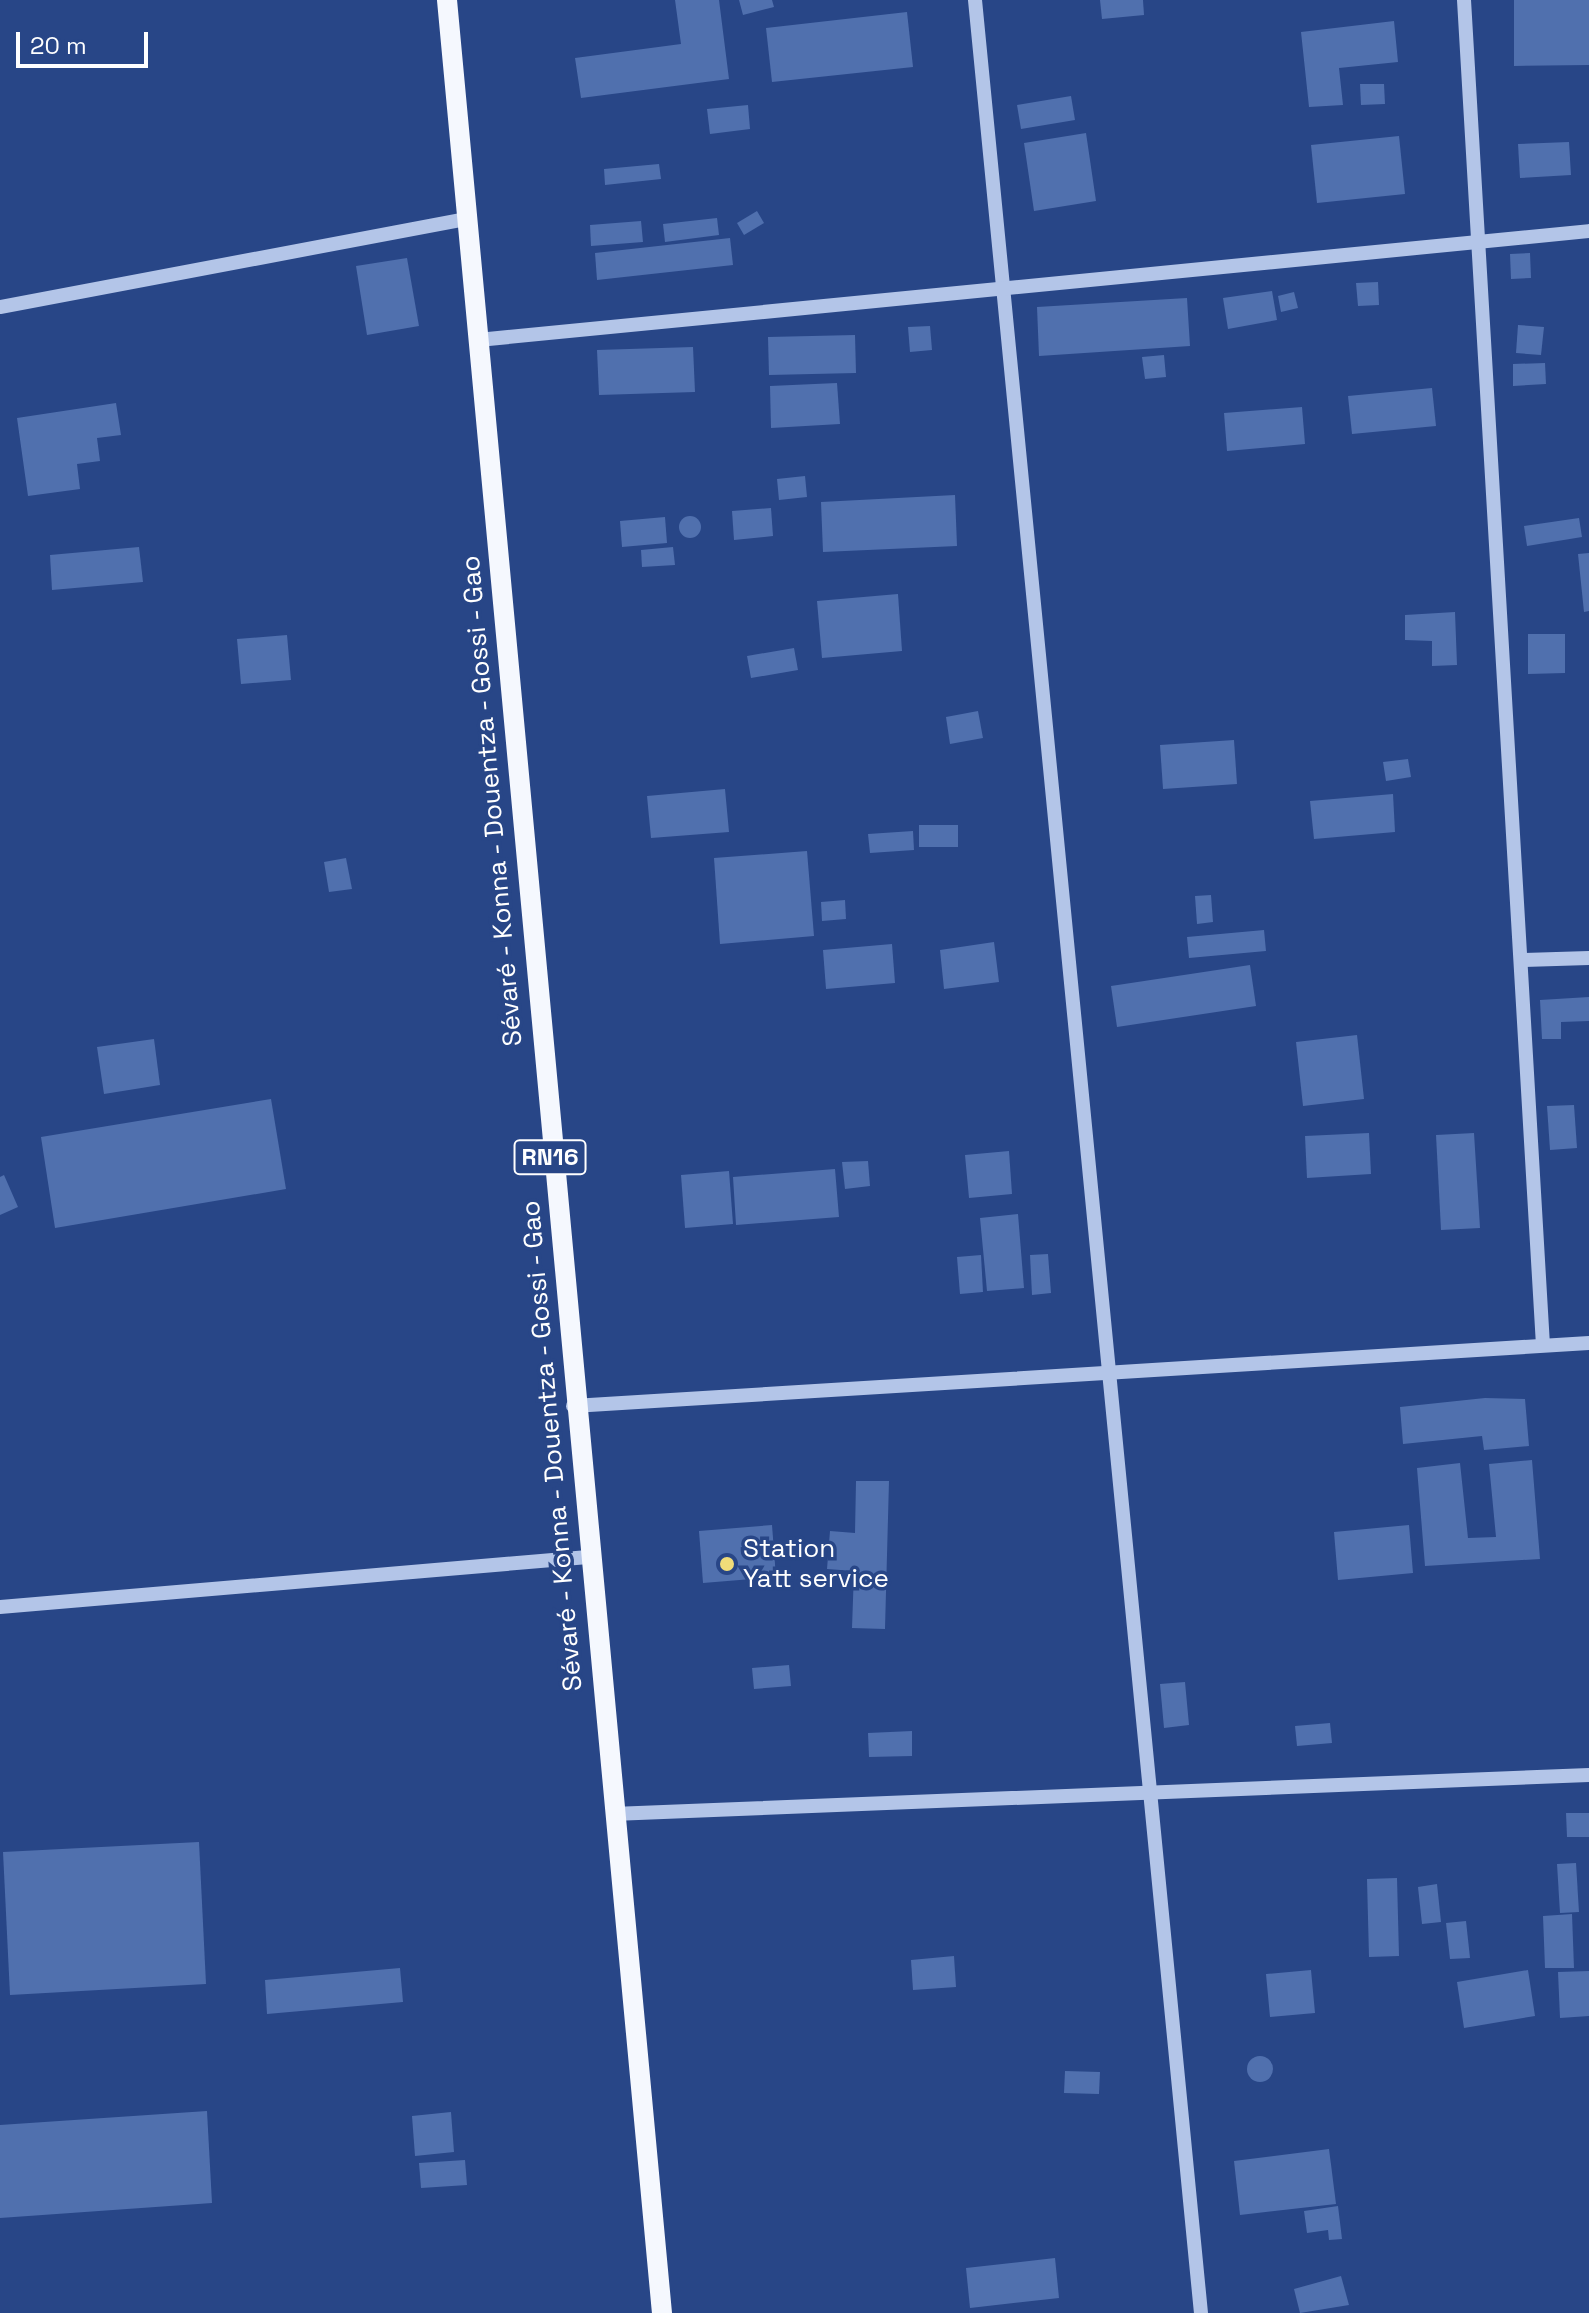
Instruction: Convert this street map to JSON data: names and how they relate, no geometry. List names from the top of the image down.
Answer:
{
  "streets": {
    "main road": ["Sévaré - Konna - Douentza - Gossi - Gao", "RN16"]
  },
  "places": ["Station Yatt service"],
  "scale_bar": "20 m"
}
